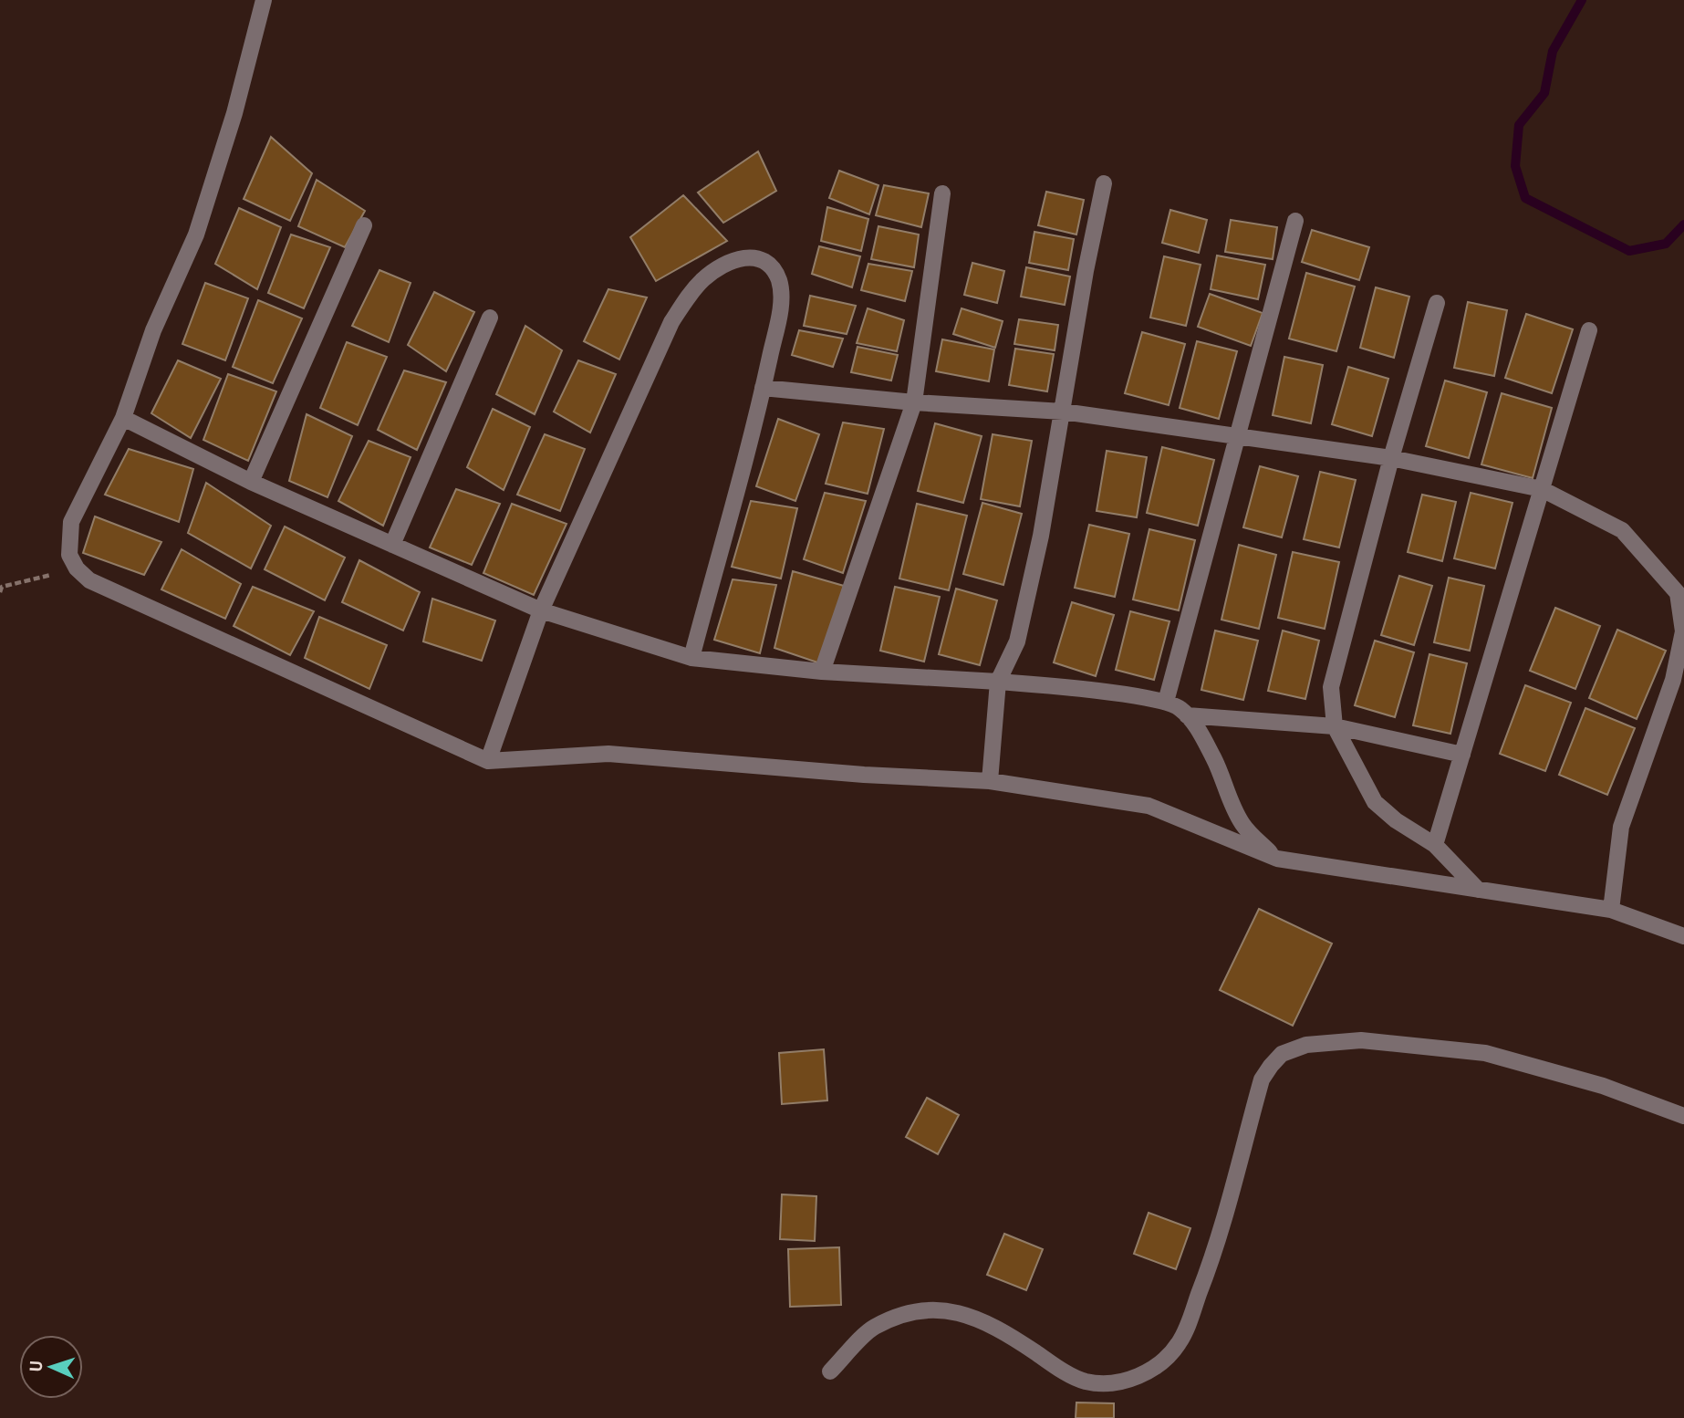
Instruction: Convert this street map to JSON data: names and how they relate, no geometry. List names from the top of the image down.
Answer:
{
  "north": "left"
}
